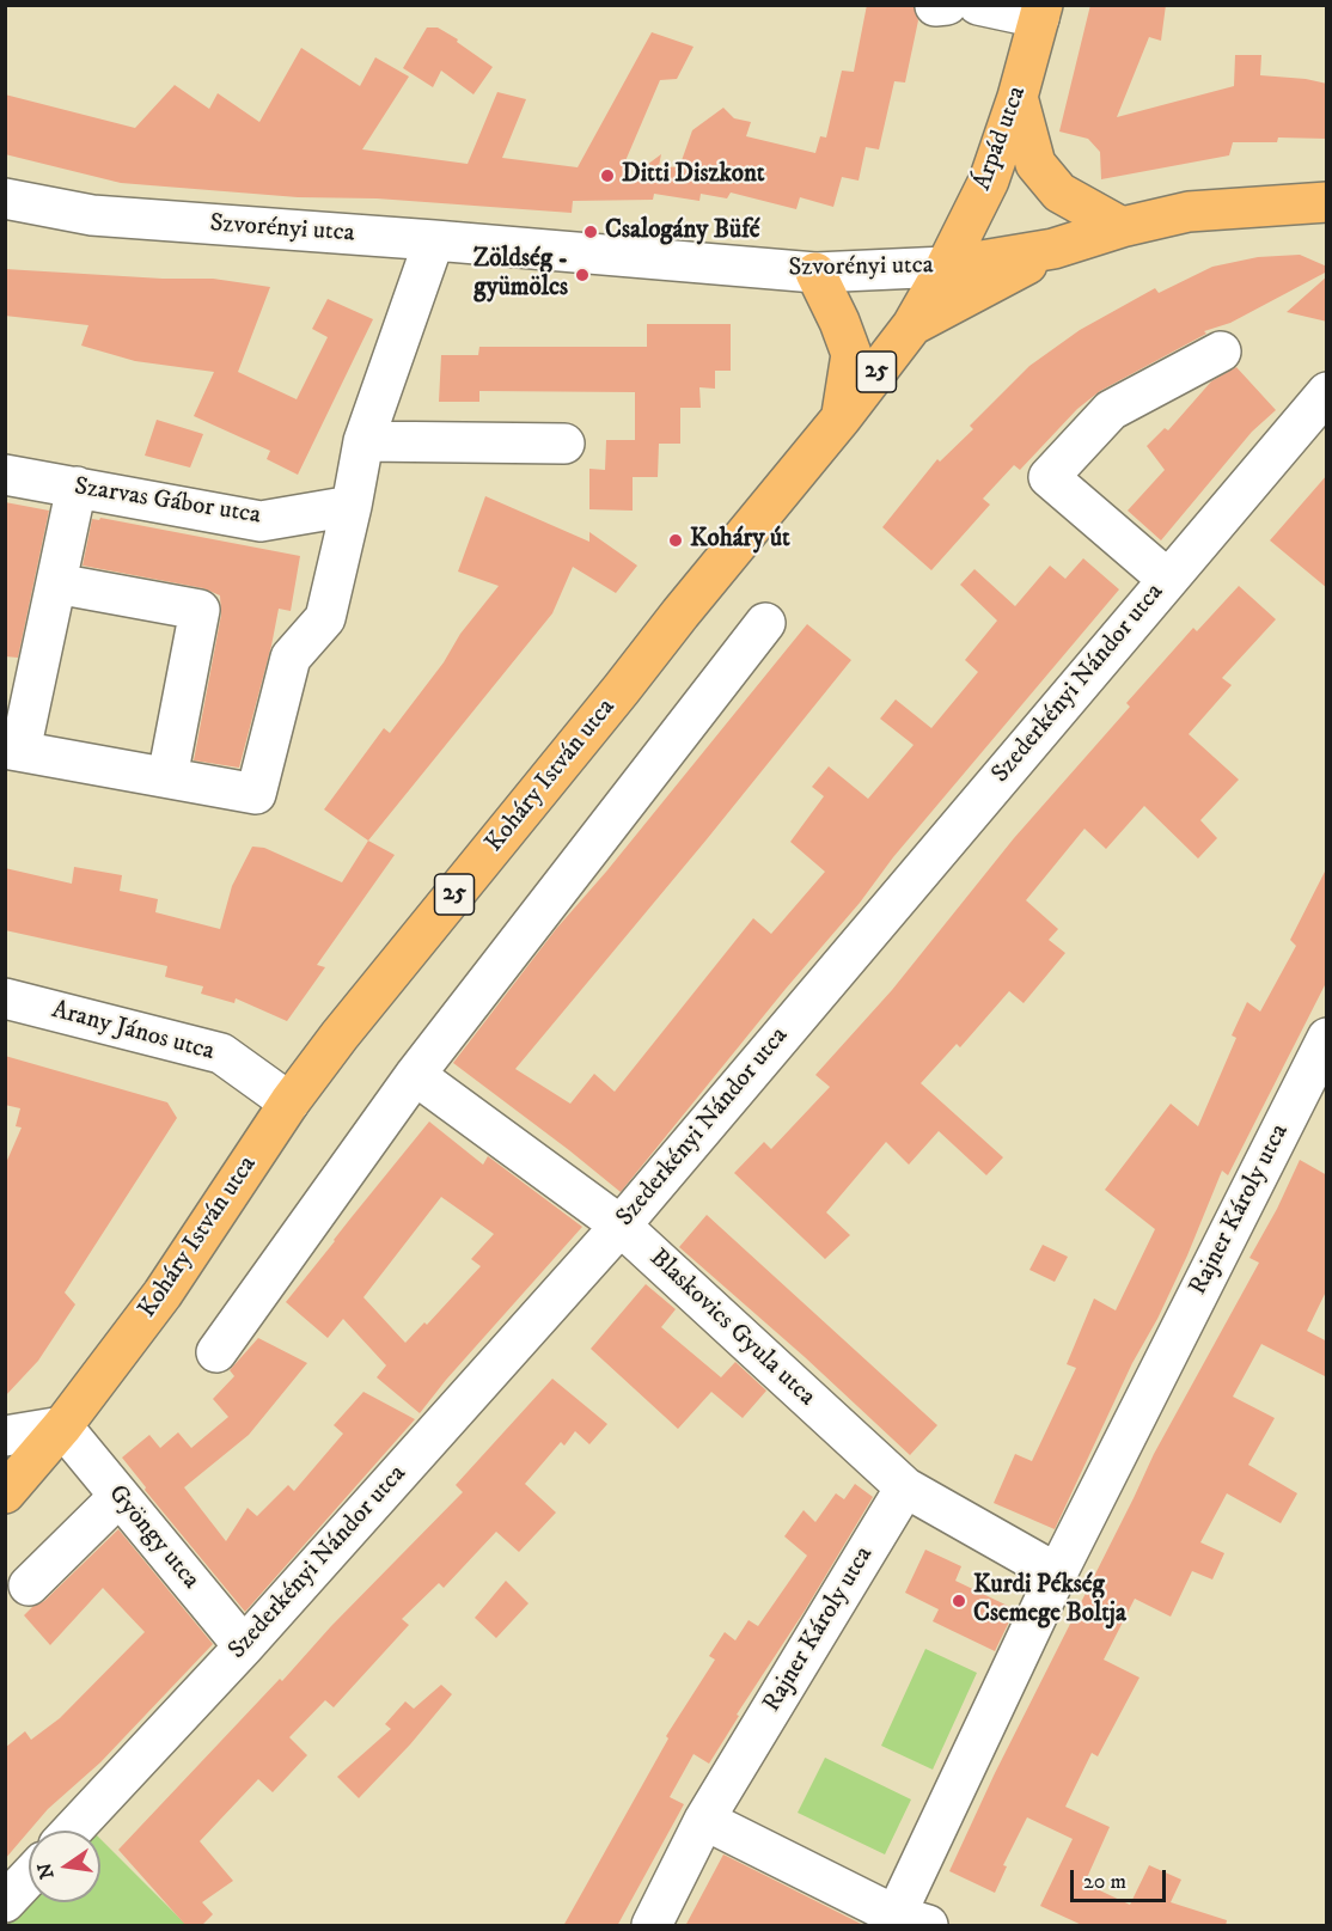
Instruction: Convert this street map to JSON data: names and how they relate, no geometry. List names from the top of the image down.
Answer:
{
  "streets": {
    "main road": [
      "Árpád utca",
      "Szvorényi utca",
      "25",
      "Koháry István utca"
    ],
    "street": [
      "Szarvas Gábor utca",
      "Szederkényi Nándor utca",
      "Arany János utca",
      "Rajner Károly utca",
      "Blaskovics Gyula utca",
      "Gyöngy utca"
    ]
  },
  "crossings": [
    ["Árpád utca", "Szvorényi utca"],
    ["Árpád utca", "Koháry István utca"],
    ["Szvorényi utca", "Koháry István utca"],
    ["Szederkényi Nándor utca", "Blaskovics Gyula utca"],
    ["Szederkényi Nándor utca", "Gyöngy utca"],
    ["Koháry István utca", "Arany János utca"],
    ["Koháry István utca", "Gyöngy utca"],
    ["Rajner Károly utca", "Blaskovics Gyula utca"]
  ],
  "places": [
    "Ditti Diszkont",
    "Csalogány Büfé",
    "Zöldség - gyümölcs",
    "Koháry út",
    "Kurdi Pékség Csemege Boltja"
  ],
  "scale_bar": "20 m",
  "north": "left"
}
